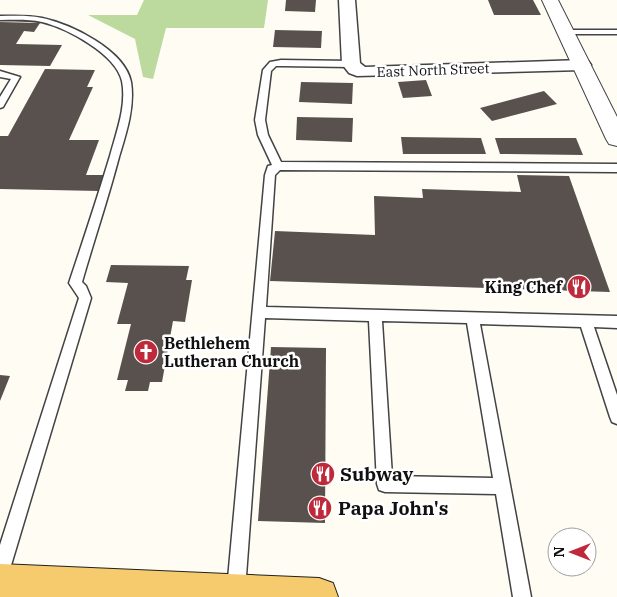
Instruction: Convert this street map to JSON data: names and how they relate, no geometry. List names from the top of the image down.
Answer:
{
  "streets": {
    "street": ["East North Street"]
  },
  "places": {
    "restaurant": ["King Chef", "Subway", "Papa John's"],
    "church": ["Bethlehem Lutheran Church"]
  },
  "north": "left"
}
